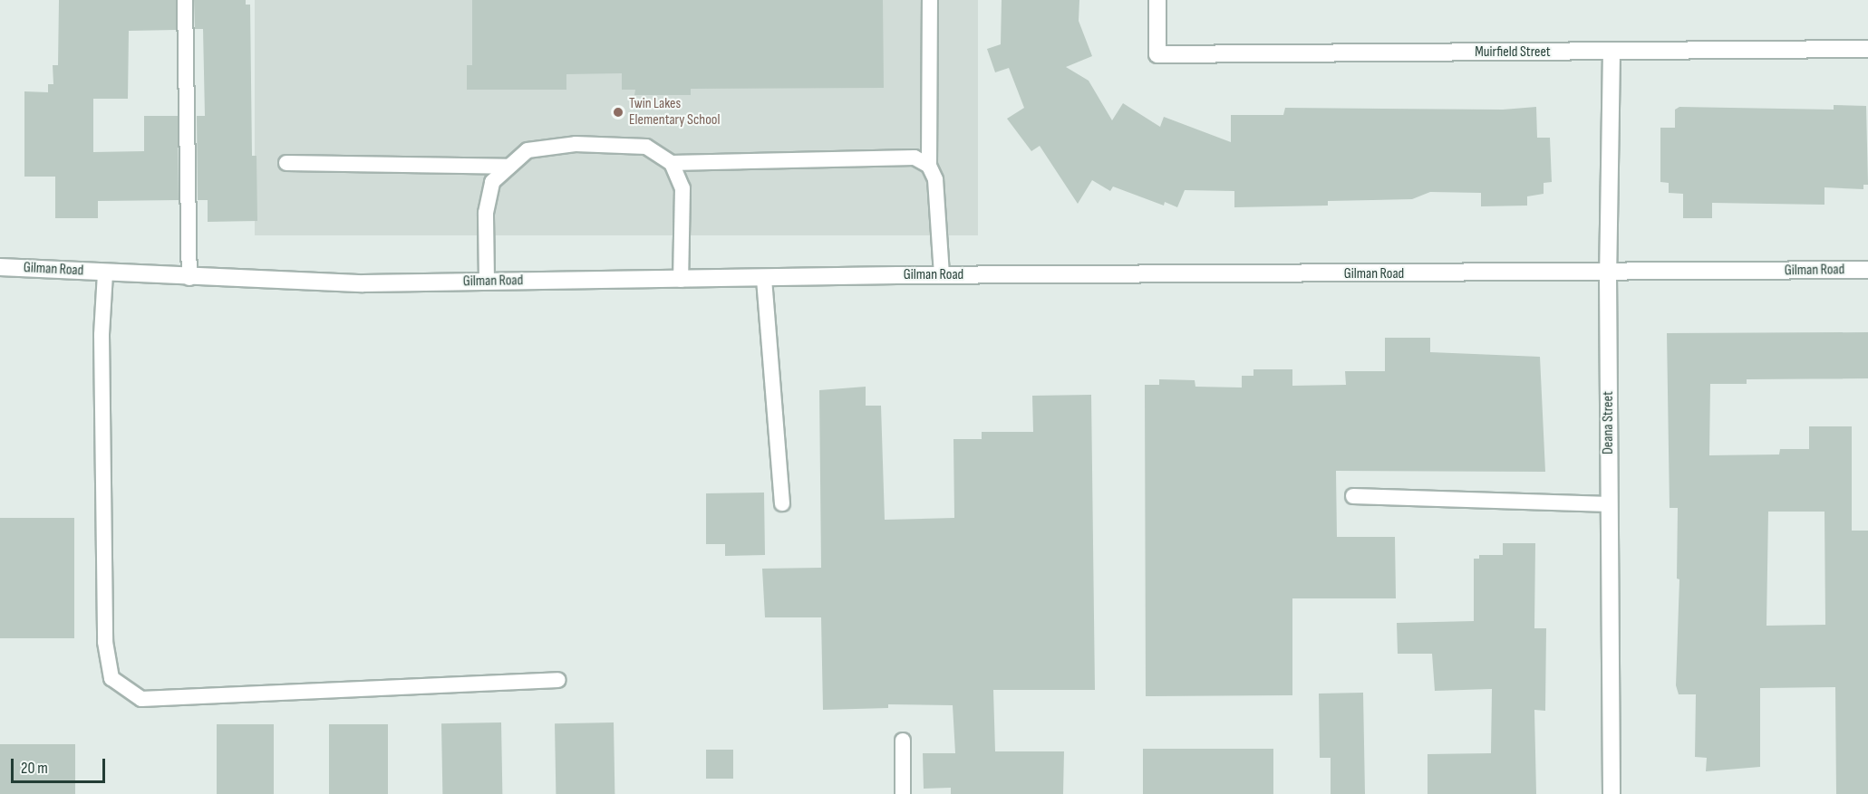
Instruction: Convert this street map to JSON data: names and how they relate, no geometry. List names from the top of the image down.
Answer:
{
  "streets": {
    "street": ["Muirfield Street", "Gilman Road", "Deana Street"]
  },
  "crossings": [
    ["Muirfield Street", "Deana Street"],
    ["Gilman Road", "Deana Street"]
  ],
  "places": ["Twin Lakes Elementary School"],
  "scale_bar": "20 m"
}
